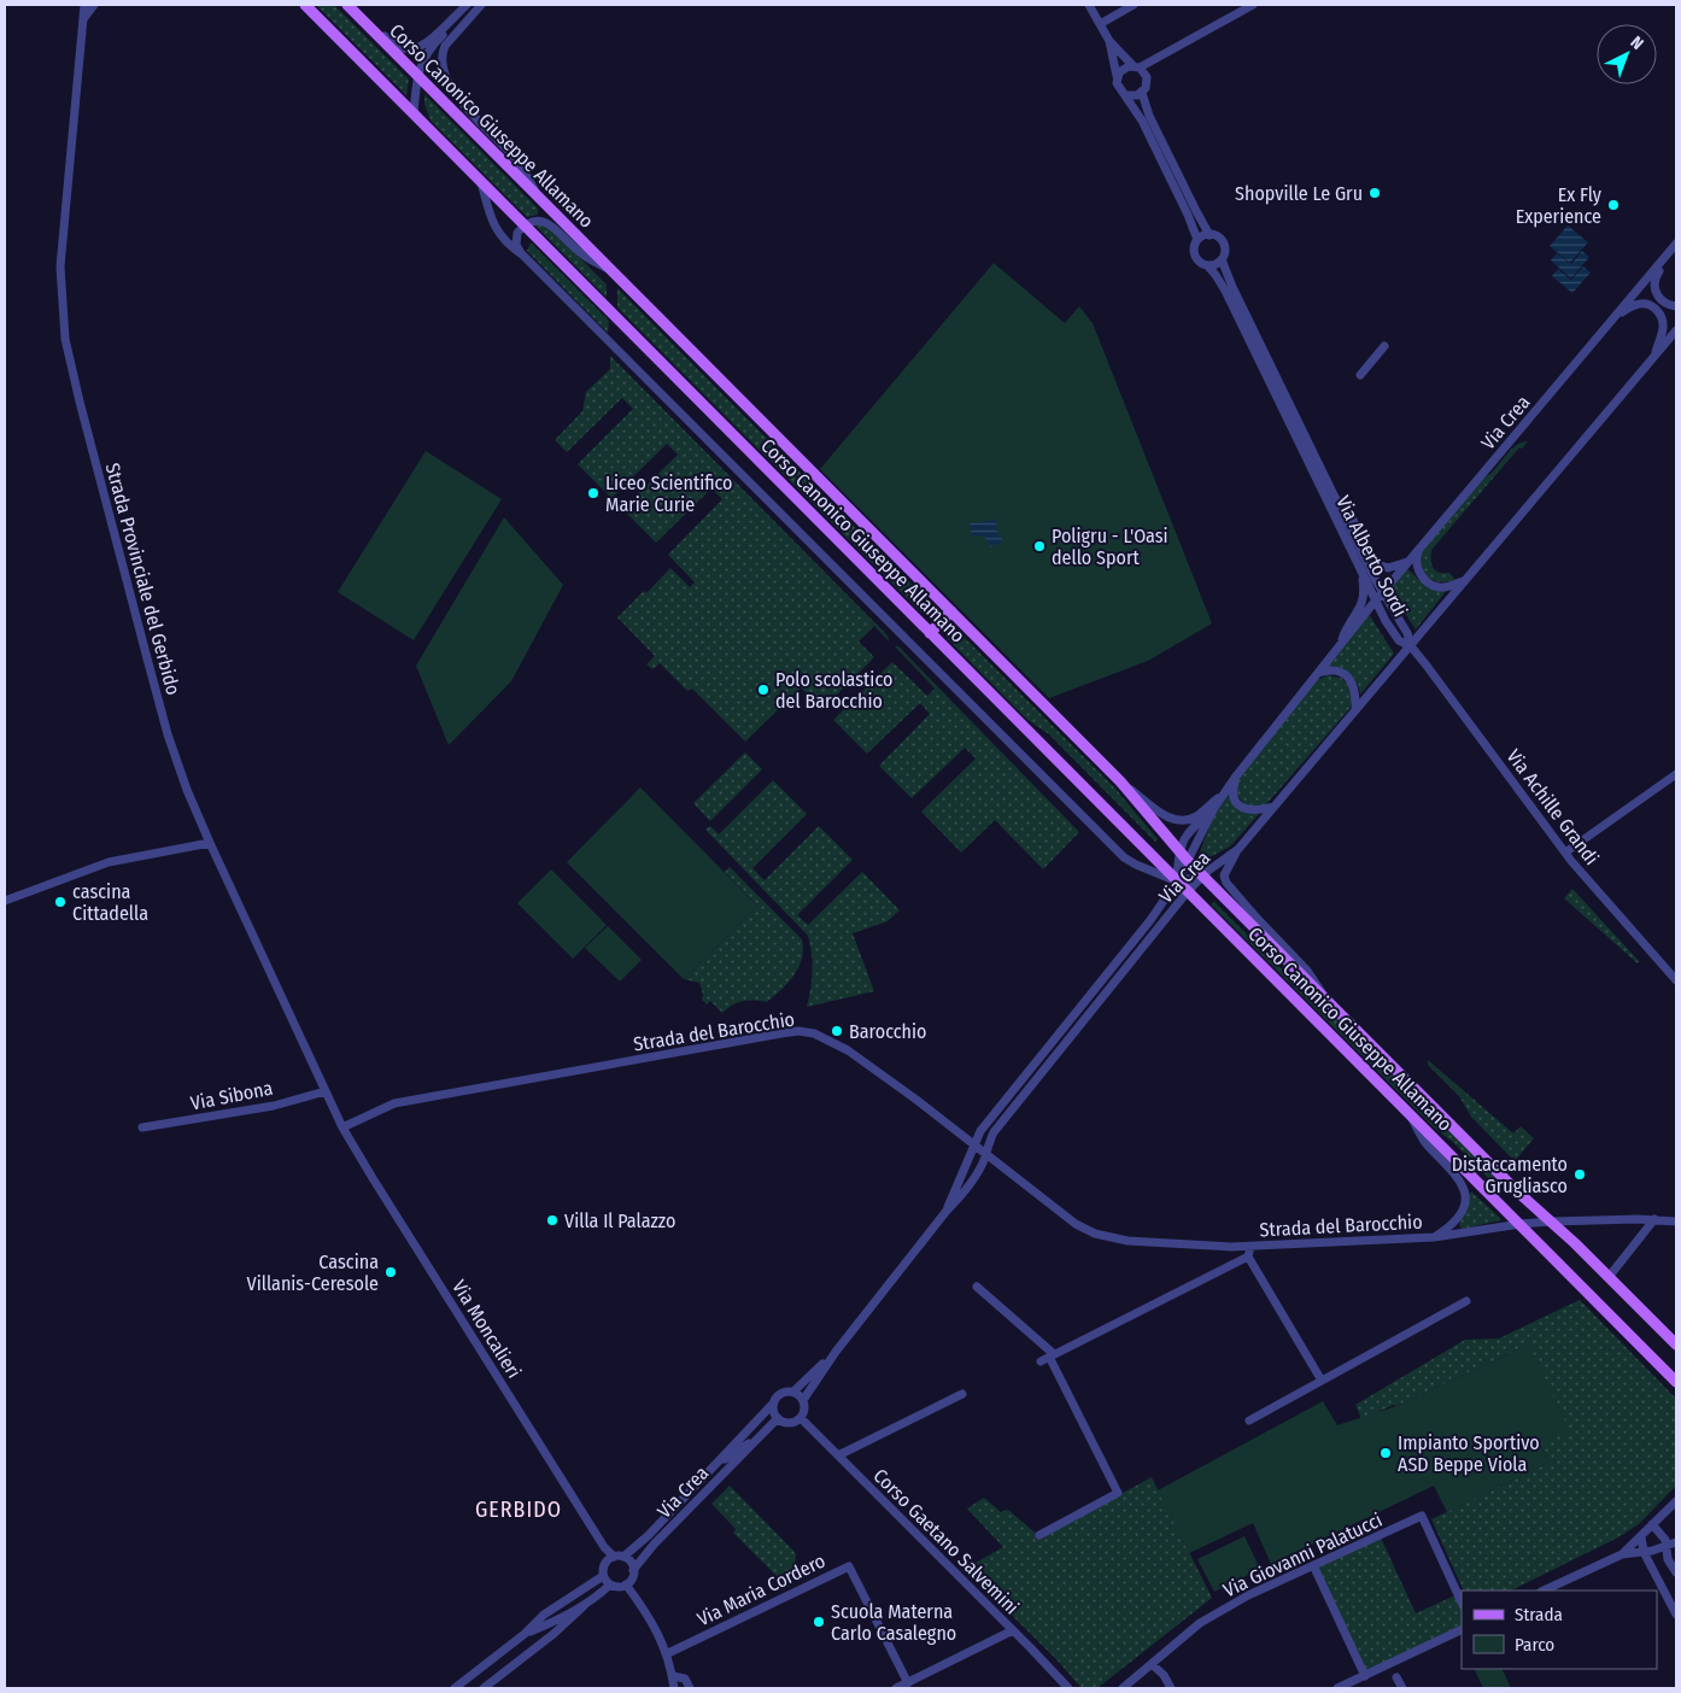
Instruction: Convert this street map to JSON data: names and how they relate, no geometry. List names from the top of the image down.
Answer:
{
  "streets": {
    "main road": ["Corso Canonico Giuseppe Allamano"],
    "street": [
      "Via Crea",
      "Via Alberto Sordi",
      "Strada Provinciale del Gerbido",
      "Via Achille Grandi",
      "Strada del Barocchio",
      "Via Sibona",
      "Via Moncalieri",
      "Corso Gaetano Salvemini",
      "Via Giovanni Palatucci",
      "Via Maria Cordero"
    ]
  },
  "crossings": [
    ["Corso Canonico Giuseppe Allamano", "Via Crea"],
    ["Corso Canonico Giuseppe Allamano", "Strada del Barocchio"],
    ["Via Crea", "Via Alberto Sordi"],
    ["Via Crea", "Via Achille Grandi"],
    ["Via Crea", "Strada del Barocchio"],
    ["Via Crea", "Via Moncalieri"],
    ["Via Crea", "Corso Gaetano Salvemini"],
    ["Via Alberto Sordi", "Via Achille Grandi"],
    ["Strada Provinciale del Gerbido", "Strada del Barocchio"],
    ["Strada Provinciale del Gerbido", "Via Sibona"],
    ["Strada Provinciale del Gerbido", "Via Moncalieri"],
    ["Strada del Barocchio", "Via Moncalieri"]
  ],
  "districts": ["GERBIDO"],
  "places": [
    "Shopville Le Gru",
    "Ex Fly Experience",
    "Liceo Scientifico Marie Curie",
    "Poligru - L'Oasi dello Sport",
    "Polo scolastico del Barocchio",
    "cascina Cittadella",
    "Barocchio",
    "Distaccamento Grugliasco",
    "Villa Il Palazzo",
    "Cascina Villanis-Ceresole",
    "Impianto Sportivo ASD Beppe Viola",
    "Scuola Materna Carlo Casalegno"
  ],
  "legend": ["Strada", "Parco"],
  "north": "top right"
}
